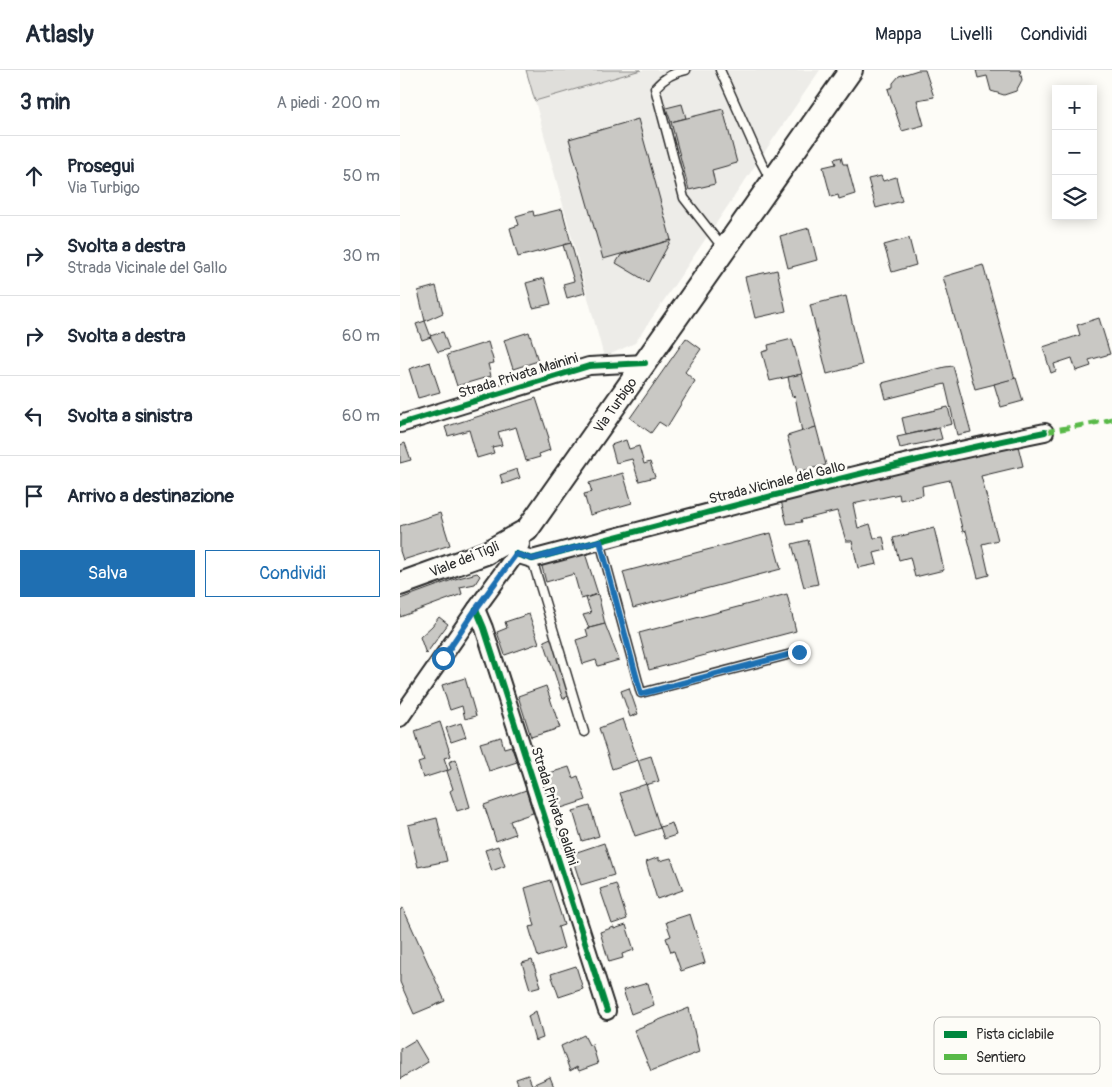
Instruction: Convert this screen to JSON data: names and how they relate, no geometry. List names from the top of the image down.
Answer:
{
  "streets": {
    "main road": ["Via Turbigo", "Viale dei Tigli"],
    "street": ["Strada Privata Mainini", "Strada Vicinale del Gallo", "Strada Privata Galdini"]
  },
  "crossings": [
    ["Strada Privata Mainini", "Via Turbigo"],
    ["Via Turbigo", "Viale dei Tigli"],
    ["Via Turbigo", "Strada Privata Galdini"]
  ],
  "legend": ["Pista ciclabile", "Sentiero"],
  "page": {
    "header": "Atlasly",
    "nav": ["Mappa", "Livelli", "Condividi"],
    "heading": ["3 min", "A piedi · 200 m"],
    "map_buttons": ["+", "−"],
    "list": [
      ["Prosegui", "Via Turbigo", "50 m"],
      ["Svolta a destra", "Strada Vicinale del Gallo", "30 m"],
      ["Svolta a destra", "60 m"],
      ["Svolta a sinistra", "60 m"],
      "Arrivo a destinazione"
    ],
    "buttons": ["Salva", "Condividi"]
  }
}
